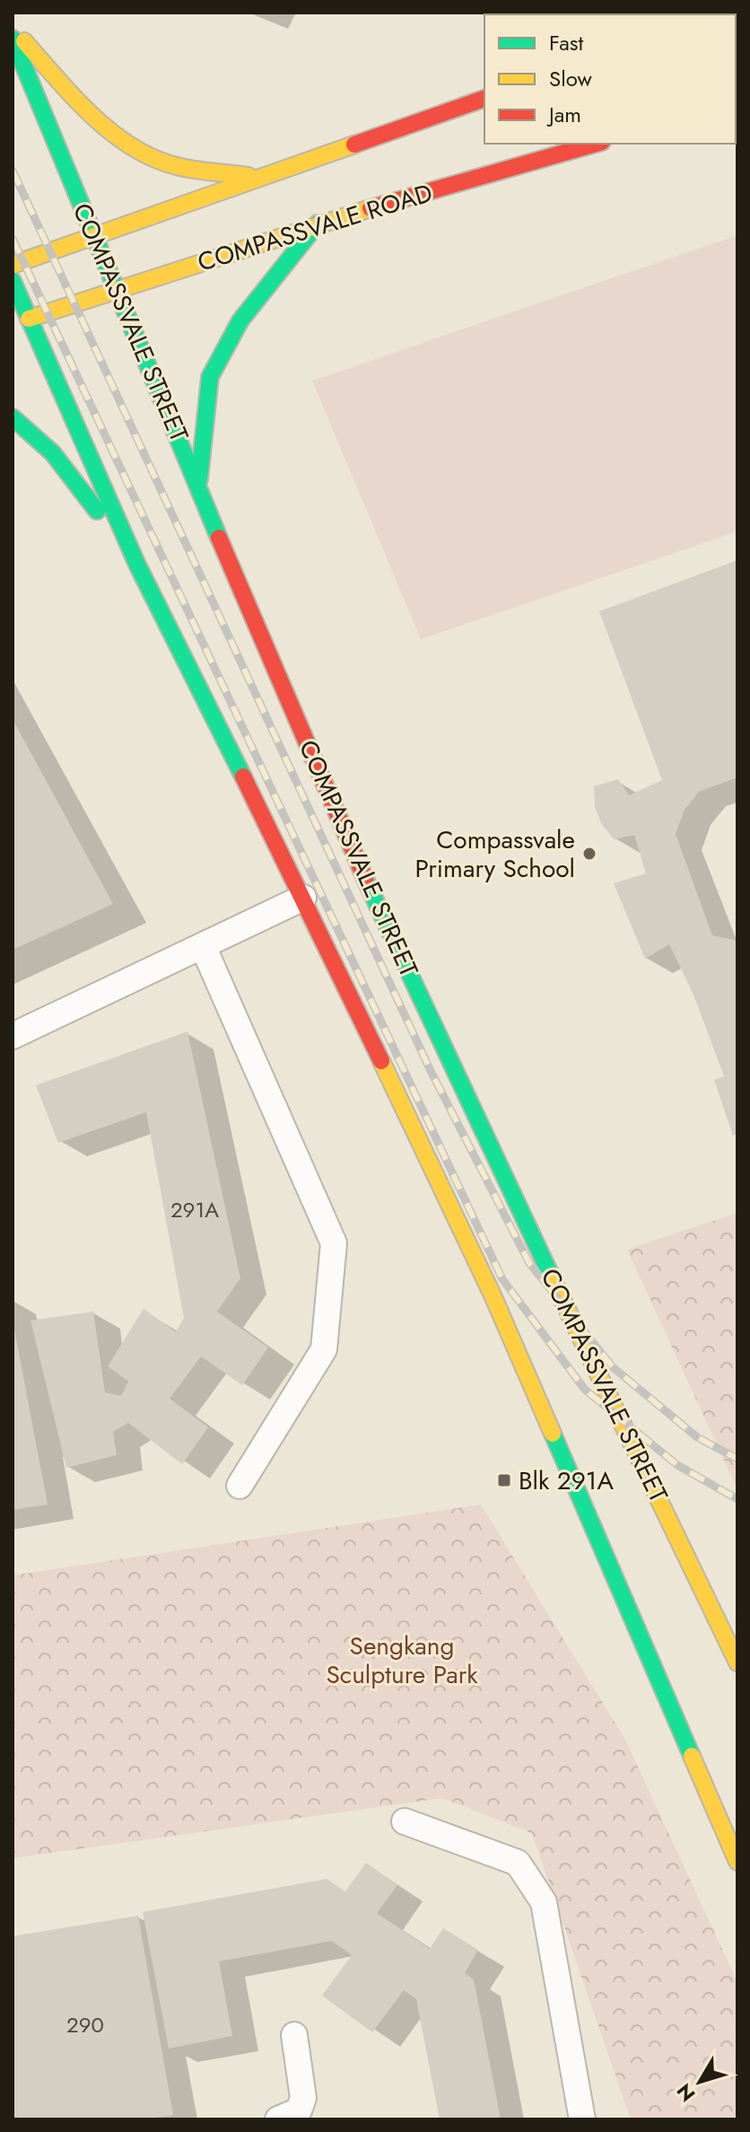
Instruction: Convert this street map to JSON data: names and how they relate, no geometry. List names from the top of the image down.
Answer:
{
  "streets": {
    "street": ["COMPASSVALE ROAD", "COMPASSVALE STREET"]
  },
  "crossings": [
    ["COMPASSVALE ROAD", "COMPASSVALE STREET"]
  ],
  "parks": ["Sengkang Sculpture Park"],
  "places": {
    "other": ["Compassvale Primary School"],
    "transit": ["Blk 291A"]
  },
  "house_numbers": ["291A", "290"],
  "legend": ["Fast", "Slow", "Jam"],
  "north": "bottom left"
}
